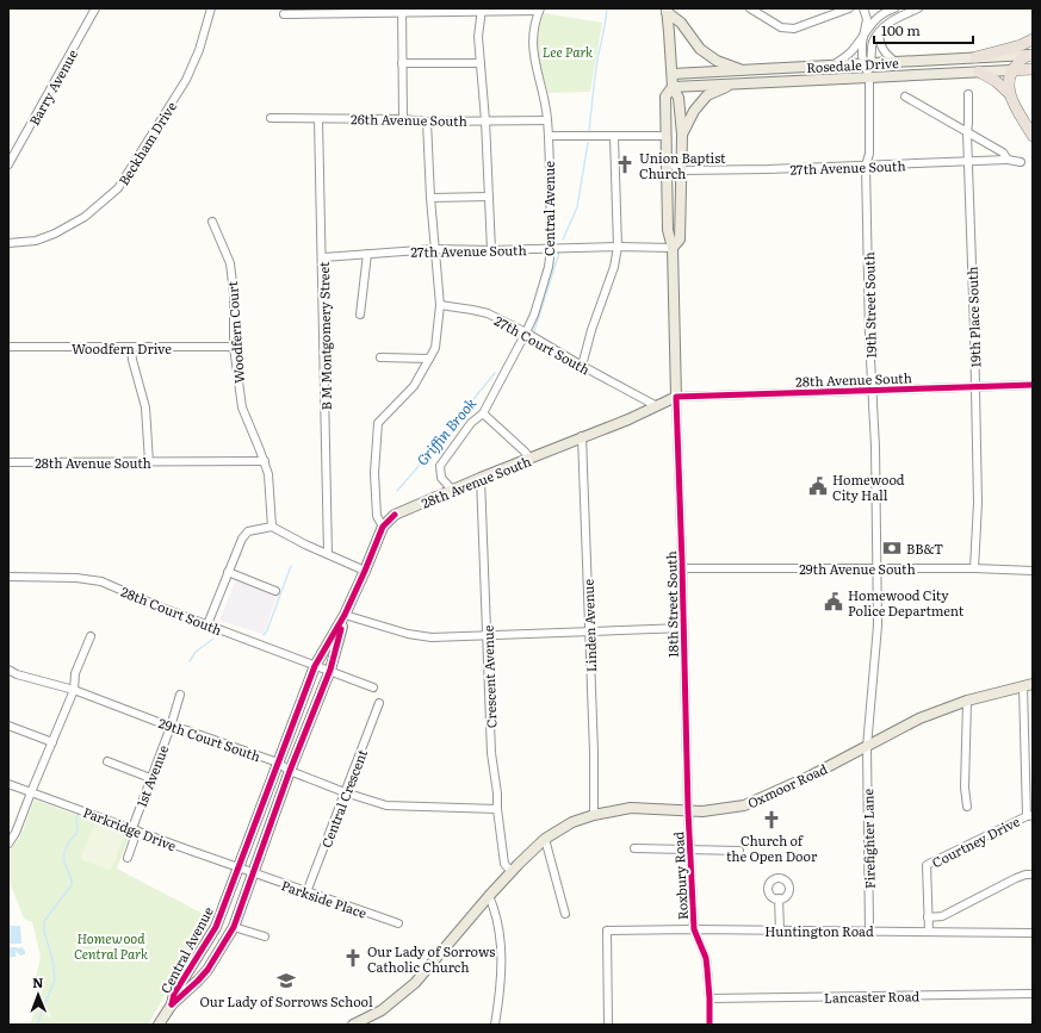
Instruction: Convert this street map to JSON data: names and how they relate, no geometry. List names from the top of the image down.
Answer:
{
  "streets": {
    "highway": ["Rosedale Drive"],
    "main road": [
      "Central Avenue",
      "28th Avenue South",
      "18th Street South",
      "Oxmoor Road"
    ],
    "street": [
      "Barry Avenue",
      "26th Avenue South",
      "Beckham Drive",
      "27th Avenue South",
      "19th Street South",
      "19th Place South",
      "Woodfern Court",
      "B M Montgomery Street",
      "27th Court South",
      "Woodfern Drive",
      "29th Avenue South",
      "28th Court South",
      "Linden Avenue",
      "Crescent Avenue",
      "29th Court South",
      "1st Avenue",
      "Central Crescent",
      "Parkridge Drive",
      "Firefighter Lane",
      "Courtney Drive",
      "Roxbury Road",
      "Parkside Place",
      "Huntington Road",
      "Lancaster Road"
    ]
  },
  "crossings": [
    ["Rosedale Drive", "19th Street South"],
    ["Rosedale Drive", "18th Street South"],
    ["26th Avenue South", "Central Avenue"],
    ["26th Avenue South", "B M Montgomery Street"],
    ["27th Avenue South", "Central Avenue"],
    ["27th Avenue South", "19th Street South"],
    ["27th Avenue South", "19th Place South"],
    ["27th Avenue South", "B M Montgomery Street"],
    ["27th Avenue South", "18th Street South"],
    ["Central Avenue", "27th Court South"],
    ["Central Avenue", "28th Avenue South"],
    ["Central Avenue", "28th Court South"],
    ["Central Avenue", "29th Court South"],
    ["Central Avenue", "Parkridge Drive"],
    ["Central Avenue", "Parkside Place"],
    ["19th Street South", "28th Avenue South"],
    ["19th Street South", "29th Avenue South"],
    ["19th Street South", "Oxmoor Road"],
    ["19th Street South", "Firefighter Lane"],
    ["19th Place South", "28th Avenue South"],
    ["19th Place South", "29th Avenue South"],
    ["Woodfern Court", "Woodfern Drive"],
    ["Woodfern Court", "28th Avenue South"],
    ["27th Court South", "28th Avenue South"],
    ["28th Avenue South", "18th Street South"],
    ["28th Avenue South", "Linden Avenue"],
    ["28th Avenue South", "Crescent Avenue"],
    ["29th Avenue South", "18th Street South"],
    ["18th Street South", "Oxmoor Road"],
    ["18th Street South", "Roxbury Road"],
    ["Linden Avenue", "Oxmoor Road"],
    ["Crescent Avenue", "29th Court South"],
    ["Crescent Avenue", "Oxmoor Road"],
    ["29th Court South", "1st Avenue"],
    ["29th Court South", "Central Crescent"],
    ["1st Avenue", "Parkridge Drive"],
    ["Oxmoor Road", "Firefighter Lane"],
    ["Oxmoor Road", "Roxbury Road"],
    ["Central Crescent", "Parkside Place"],
    ["Parkridge Drive", "Parkside Place"],
    ["Firefighter Lane", "Huntington Road"],
    ["Courtney Drive", "Huntington Road"],
    ["Roxbury Road", "Huntington Road"],
    ["Roxbury Road", "Lancaster Road"]
  ],
  "water": ["Griffin Brook"],
  "parks": ["Lee Park", "Homewood Central Park"],
  "places": {
    "church": ["Union Baptist Church", "Church of the Open Door", "Our Lady of Sorrows Catholic Church"],
    "public building": ["Homewood City Hall", "Homewood City Police Department"],
    "bank": ["BB&T"],
    "school or university": ["Our Lady of Sorrows School"]
  },
  "scale_bar": "100 m",
  "north": "top"
}
